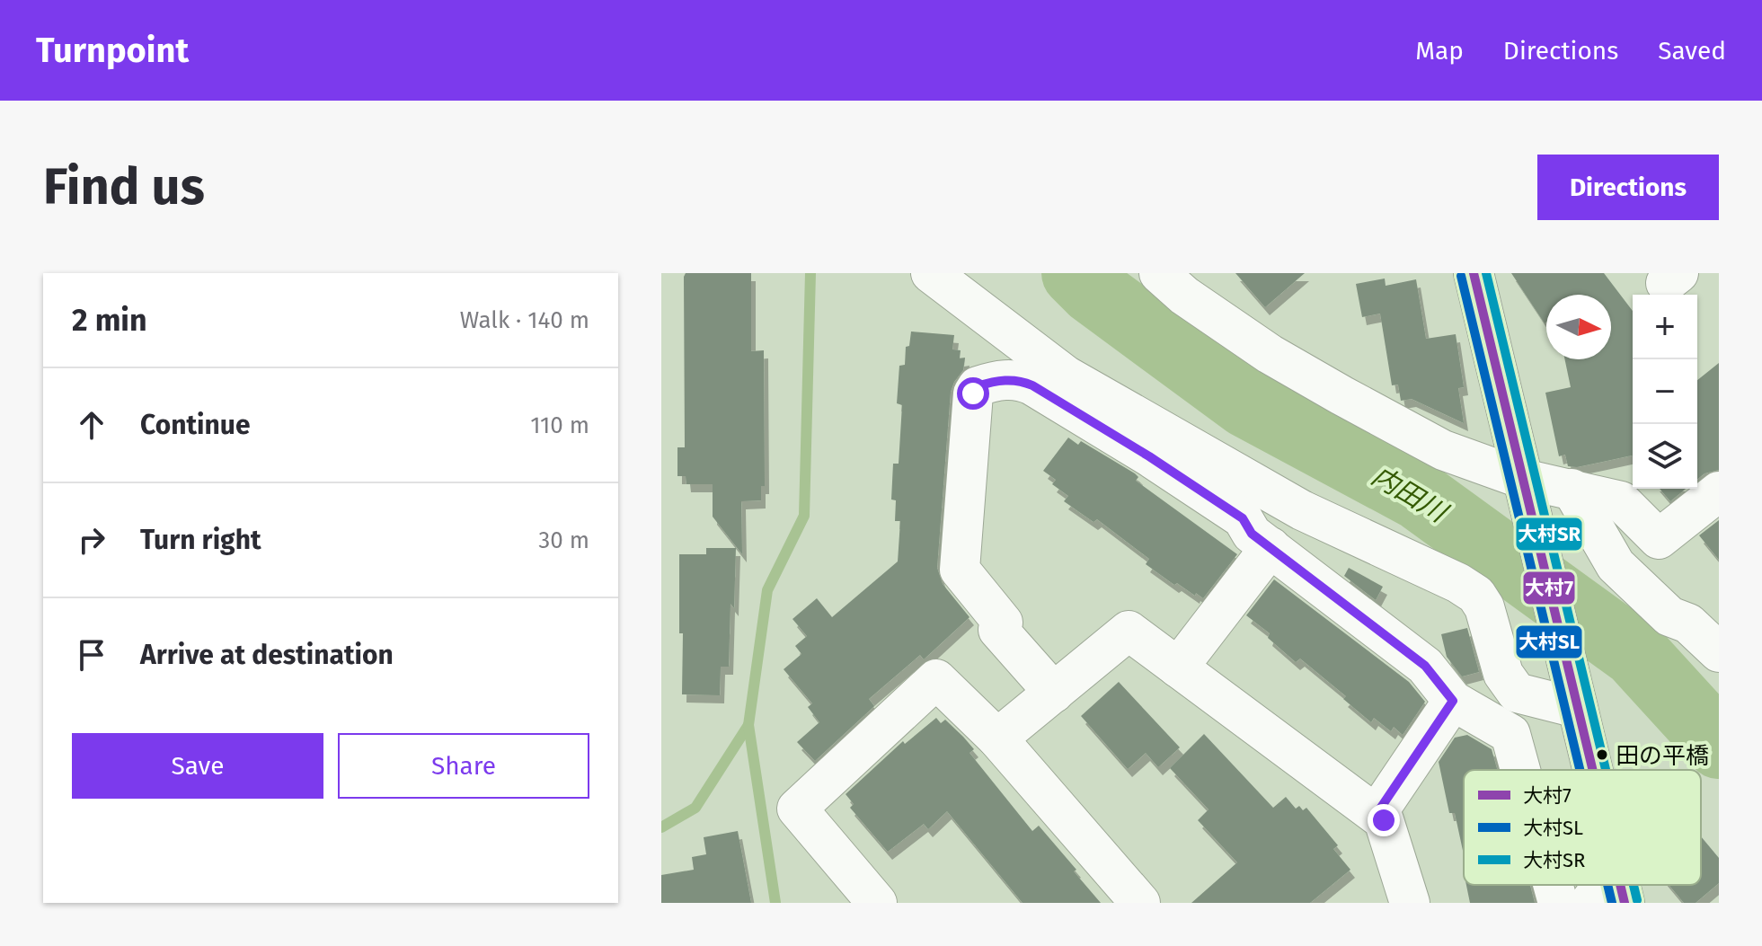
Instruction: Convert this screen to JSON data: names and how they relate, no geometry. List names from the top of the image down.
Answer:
{
  "water": ["内田川"],
  "places": ["田の平橋"],
  "lines": ["transit line 大村7", "transit line 大村SR", "transit line 大村SL"],
  "legend": ["大村7", "大村SL", "大村SR"],
  "north": "right",
  "page": {
    "header": "Turnpoint",
    "nav": ["Map", "Directions", "Saved"],
    "buttons": [
      "Directions",
      ["Save", "Share"]
    ],
    "title": "Find us",
    "heading": ["2 min", "Walk · 140 m"],
    "map_buttons": ["+", "−"],
    "list": [
      ["Continue", "110 m"],
      ["Turn right", "30 m"],
      "Arrive at destination"
    ]
  }
}
